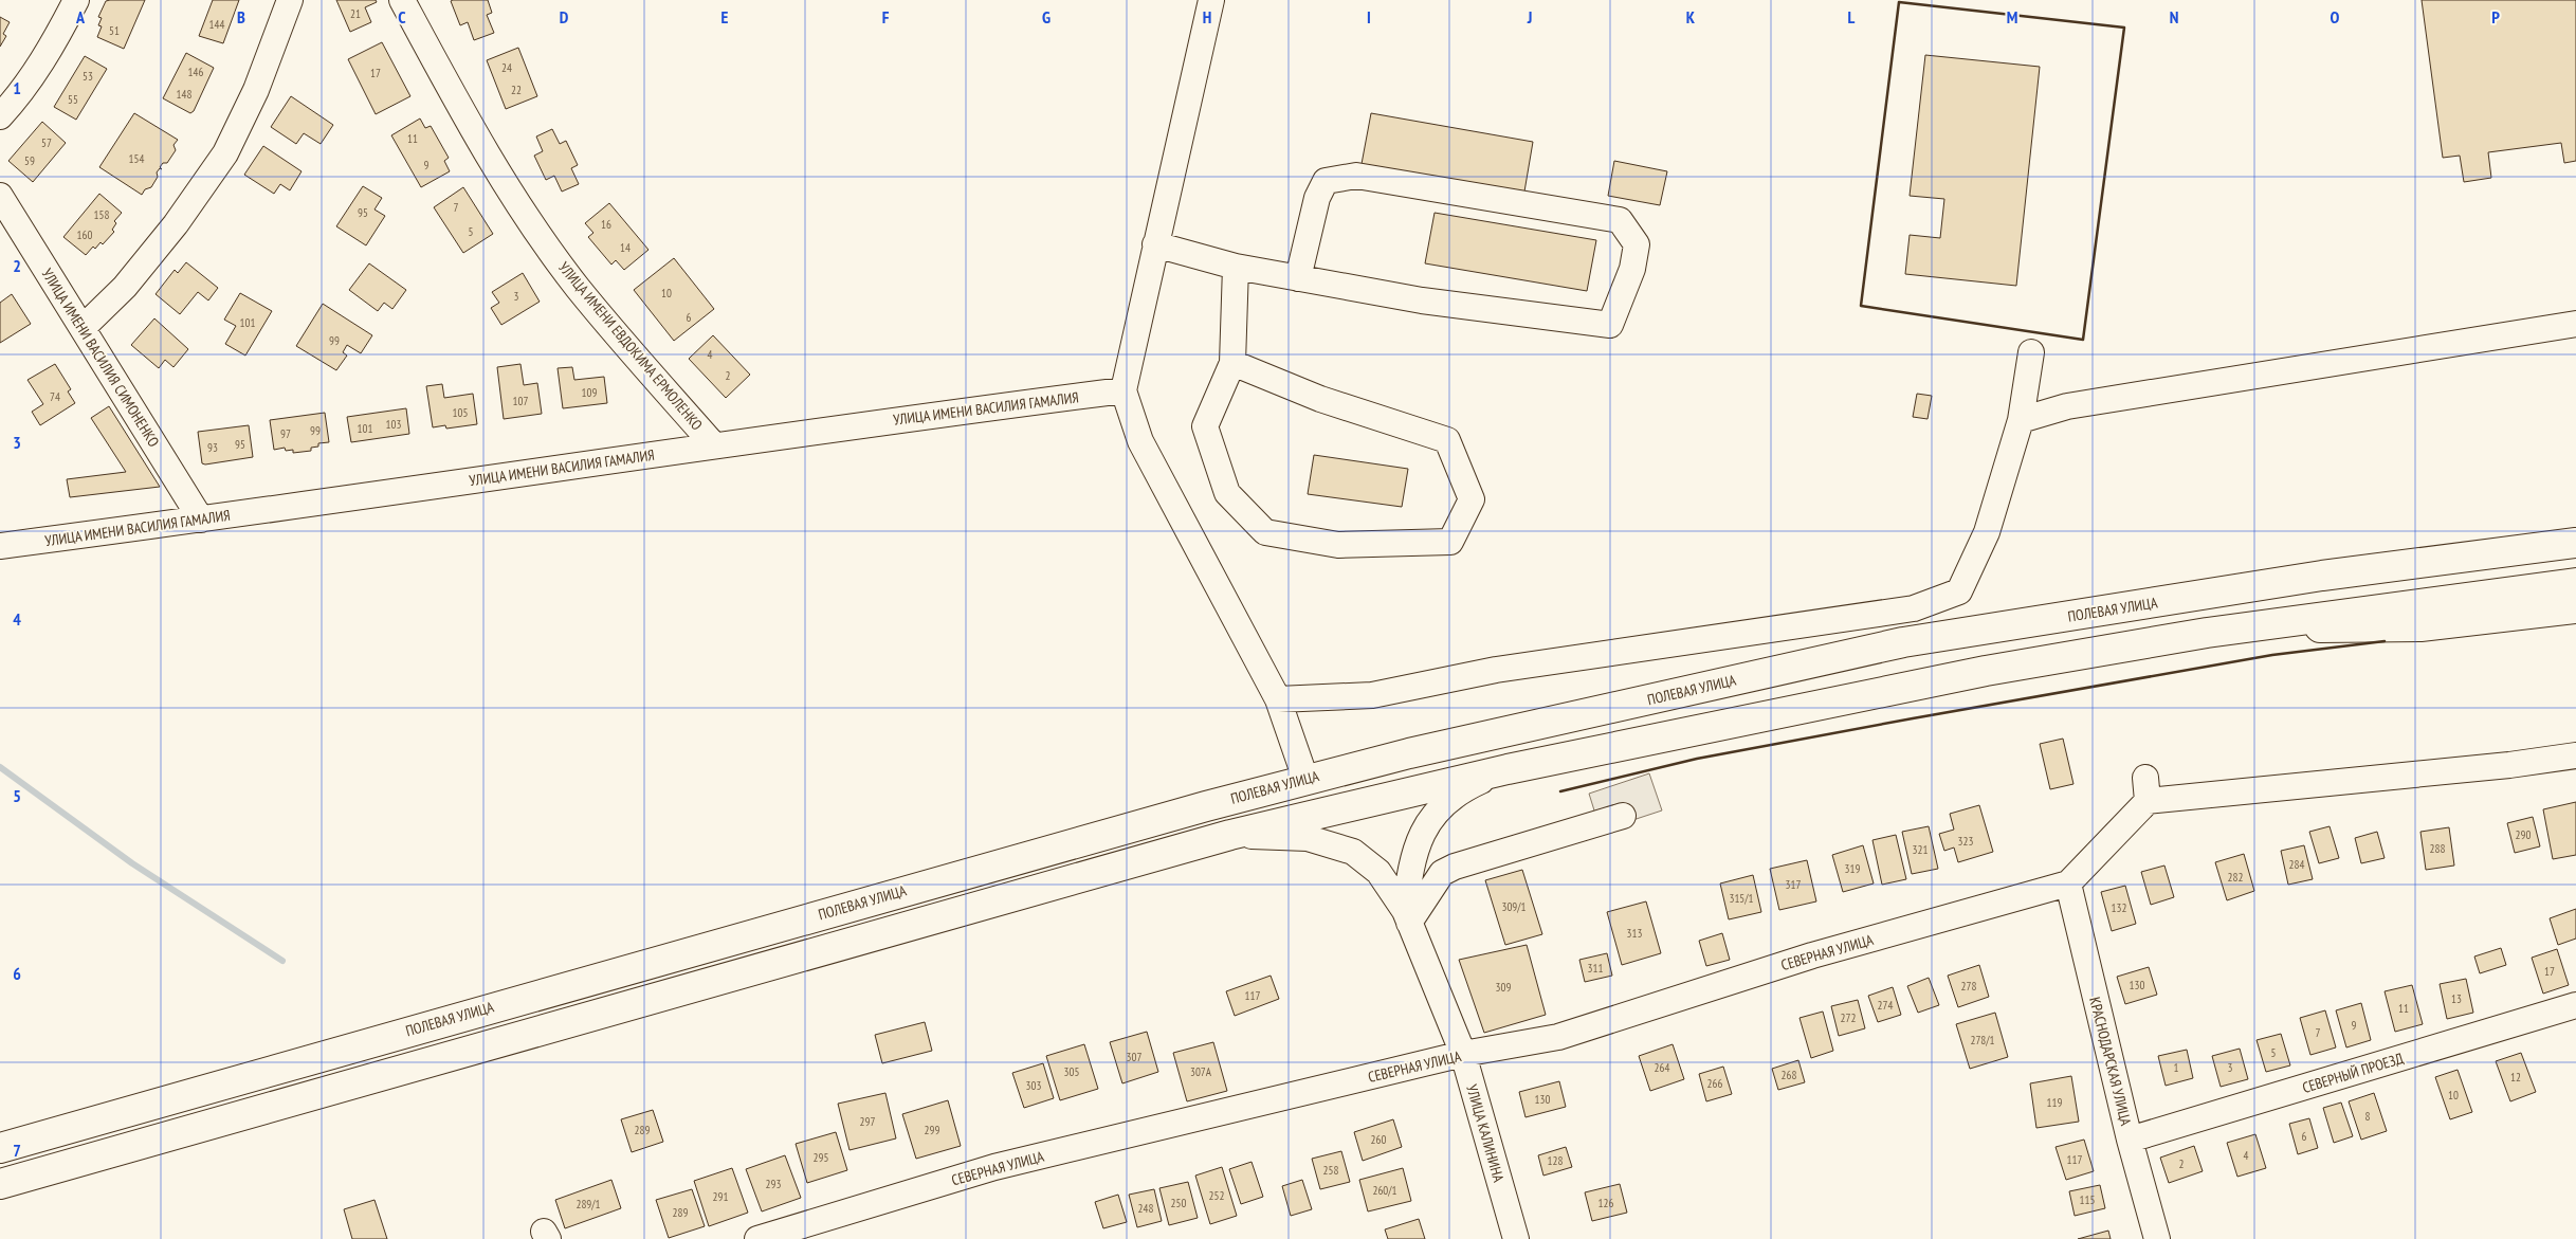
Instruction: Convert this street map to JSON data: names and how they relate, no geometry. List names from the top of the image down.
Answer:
{
  "streets": {
    "main road": ["ПОЛЕВАЯ УЛИЦА"],
    "street": [
      "УЛИЦА ИМЕНИ ЕВДОКИМА ЕРМОЛЕНКО",
      "УЛИЦА ИМЕНИ ВАСИЛИЯ СИМОНЕНКО",
      "УЛИЦА ИМЕНИ ВАСИЛИЯ ГАМАЛИЯ",
      "СЕВЕРНАЯ УЛИЦА",
      "КРАСНОДАРСКАЯ УЛИЦА",
      "СЕВЕРНЫЙ ПРОЕЗД",
      "УЛИЦА КАЛИНИНА"
    ]
  },
  "crossings": [
    ["УЛИЦА ИМЕНИ ЕВДОКИМА ЕРМОЛЕНКО", "УЛИЦА ИМЕНИ ВАСИЛИЯ ГАМАЛИЯ"],
    ["УЛИЦА ИМЕНИ ВАСИЛИЯ СИМОНЕНКО", "УЛИЦА ИМЕНИ ВАСИЛИЯ ГАМАЛИЯ"],
    ["СЕВЕРНАЯ УЛИЦА", "КРАСНОДАРСКАЯ УЛИЦА"],
    ["СЕВЕРНАЯ УЛИЦА", "УЛИЦА КАЛИНИНА"],
    ["КРАСНОДАРСКАЯ УЛИЦА", "СЕВЕРНЫЙ ПРОЕЗД"]
  ],
  "house_numbers": [
    "21",
    "144",
    "51",
    "24",
    "146",
    "17",
    "53",
    "22",
    "148",
    "55",
    "11",
    "57",
    "154",
    "59",
    "9",
    "7",
    "95",
    "158",
    "16",
    "5",
    "160",
    "14",
    "10",
    "3",
    "6",
    "101",
    "99",
    "4",
    "2",
    "109",
    "74",
    "107",
    "105",
    "103",
    "101",
    "99",
    "97",
    "95",
    "93",
    "290",
    "323",
    "288",
    "321",
    "284",
    "319",
    "282",
    "317",
    "315/1",
    "309/1",
    "132",
    "313",
    "311",
    "17",
    "130",
    "278",
    "309",
    "117",
    "13",
    "274",
    "11",
    "272",
    "9",
    "7",
    "278/1",
    "5",
    "307",
    "264",
    "1",
    "3",
    "305",
    "307А",
    "268",
    "12",
    "266",
    "303",
    "10",
    "130",
    "119",
    "8",
    "297",
    "289",
    "299",
    "6",
    "260",
    "4",
    "295",
    "117",
    "128",
    "2",
    "258",
    "293",
    "260/1",
    "252",
    "291",
    "115",
    "250",
    "126",
    "289/1",
    "248",
    "289"
  ],
  "grid": {
    "columns": [
      "A",
      "B",
      "C",
      "D",
      "E",
      "F",
      "G",
      "H",
      "I",
      "J",
      "K",
      "L",
      "M",
      "N",
      "O",
      "P"
    ],
    "rows": [
      "1",
      "2",
      "3",
      "4",
      "5",
      "6",
      "7"
    ]
  }
}
